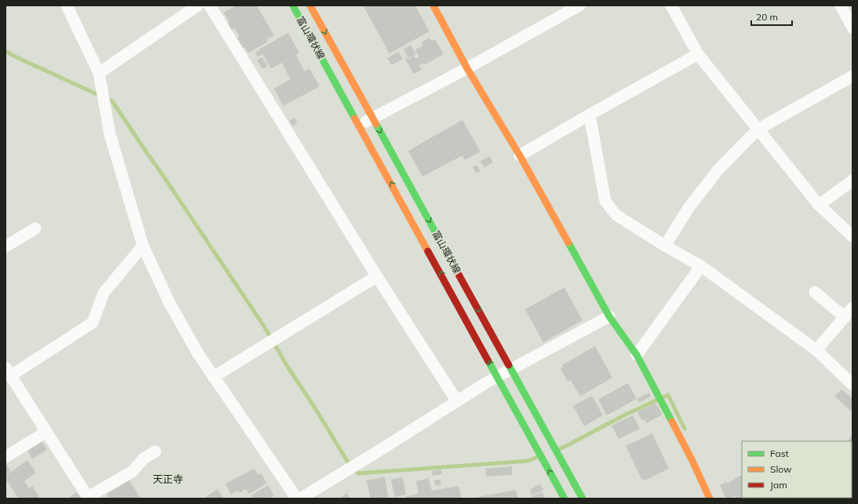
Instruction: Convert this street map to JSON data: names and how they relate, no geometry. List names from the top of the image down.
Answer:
{
  "streets": {
    "main road": ["富山環状線"]
  },
  "districts": ["天正寺"],
  "legend": ["Fast", "Slow", "Jam"],
  "scale_bar": "20 m"
}
